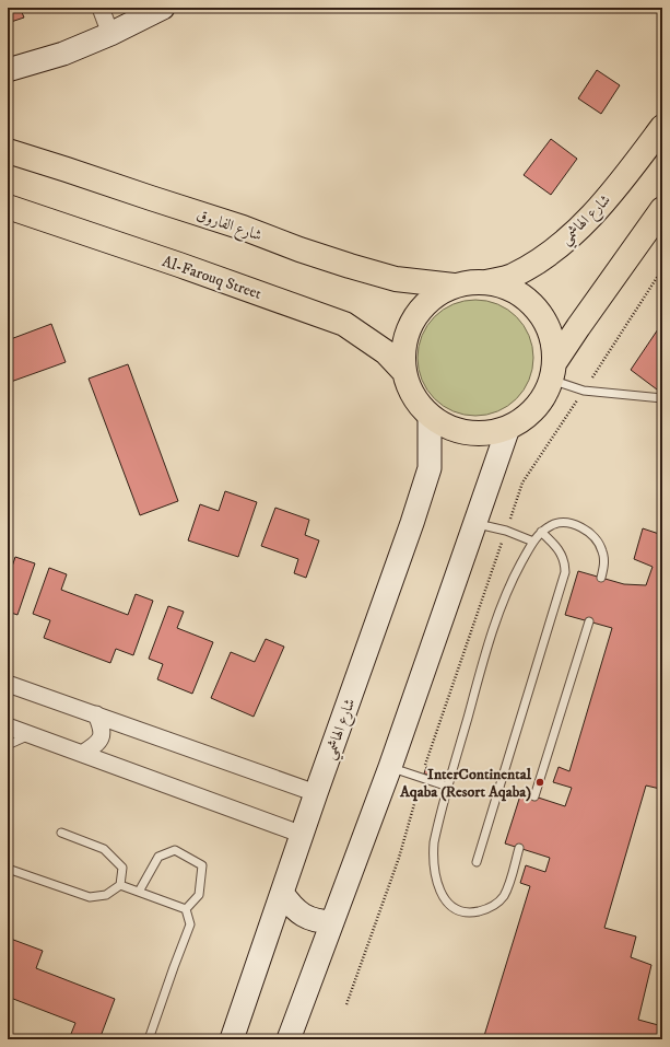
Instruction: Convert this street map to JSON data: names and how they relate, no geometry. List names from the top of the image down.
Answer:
{
  "streets": {
    "main road": ["شارع الهاشمي", "شارع الفاروق", "Al-Farouq Street"]
  },
  "crossings": [
    ["شارع الهاشمي", "شارع الفاروق"],
    ["شارع الهاشمي", "Al-Farouq Street"],
    ["شارع الفاروق", "Al-Farouq Street"]
  ],
  "places": ["InterContinental Aqaba (Resort Aqaba)"]
}
